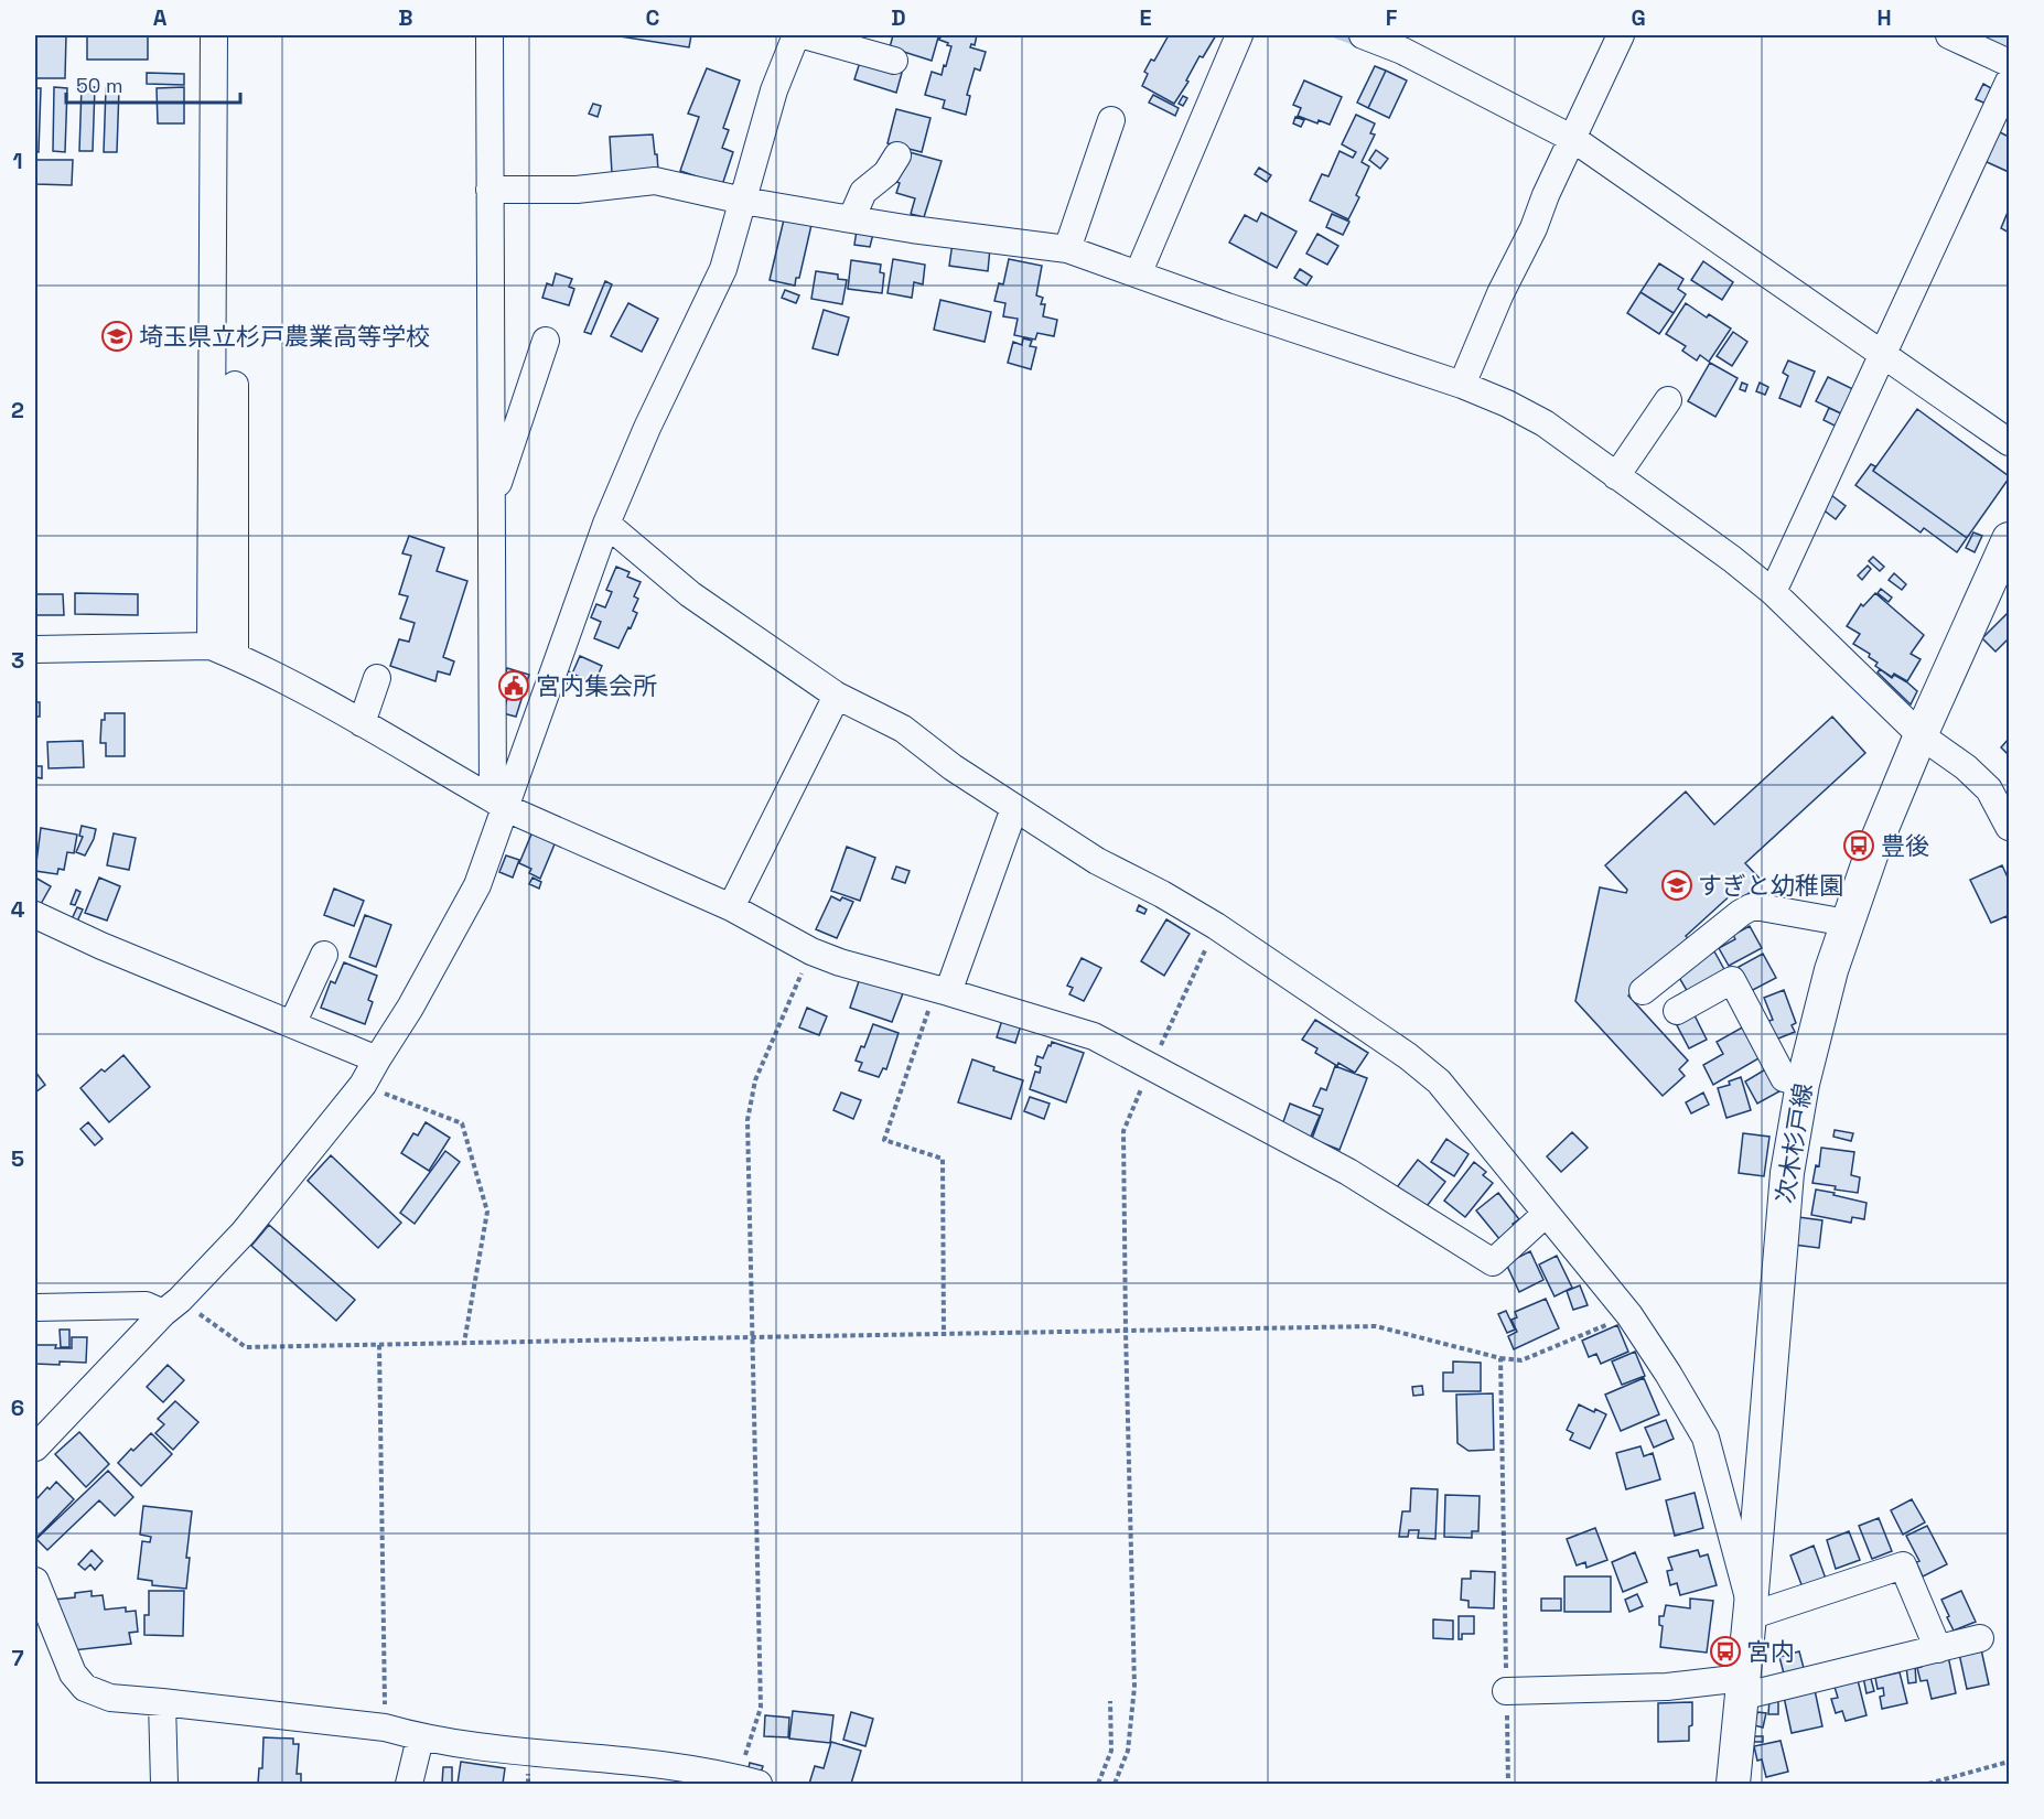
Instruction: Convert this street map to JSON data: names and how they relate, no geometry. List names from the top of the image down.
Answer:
{
  "streets": {
    "main road": ["次木杉戸線"]
  },
  "places": {
    "school or university": ["埼玉県立杉戸農業高等学校", "すぎと幼稚園"],
    "public building": ["宮内集会所"],
    "bus stop": ["豊後", "宮内"]
  },
  "scale_bar": "50 m",
  "grid": {
    "columns": [
      "A",
      "B",
      "C",
      "D",
      "E",
      "F",
      "G",
      "H"
    ],
    "rows": [
      "1",
      "2",
      "3",
      "4",
      "5",
      "6",
      "7"
    ]
  }
}
